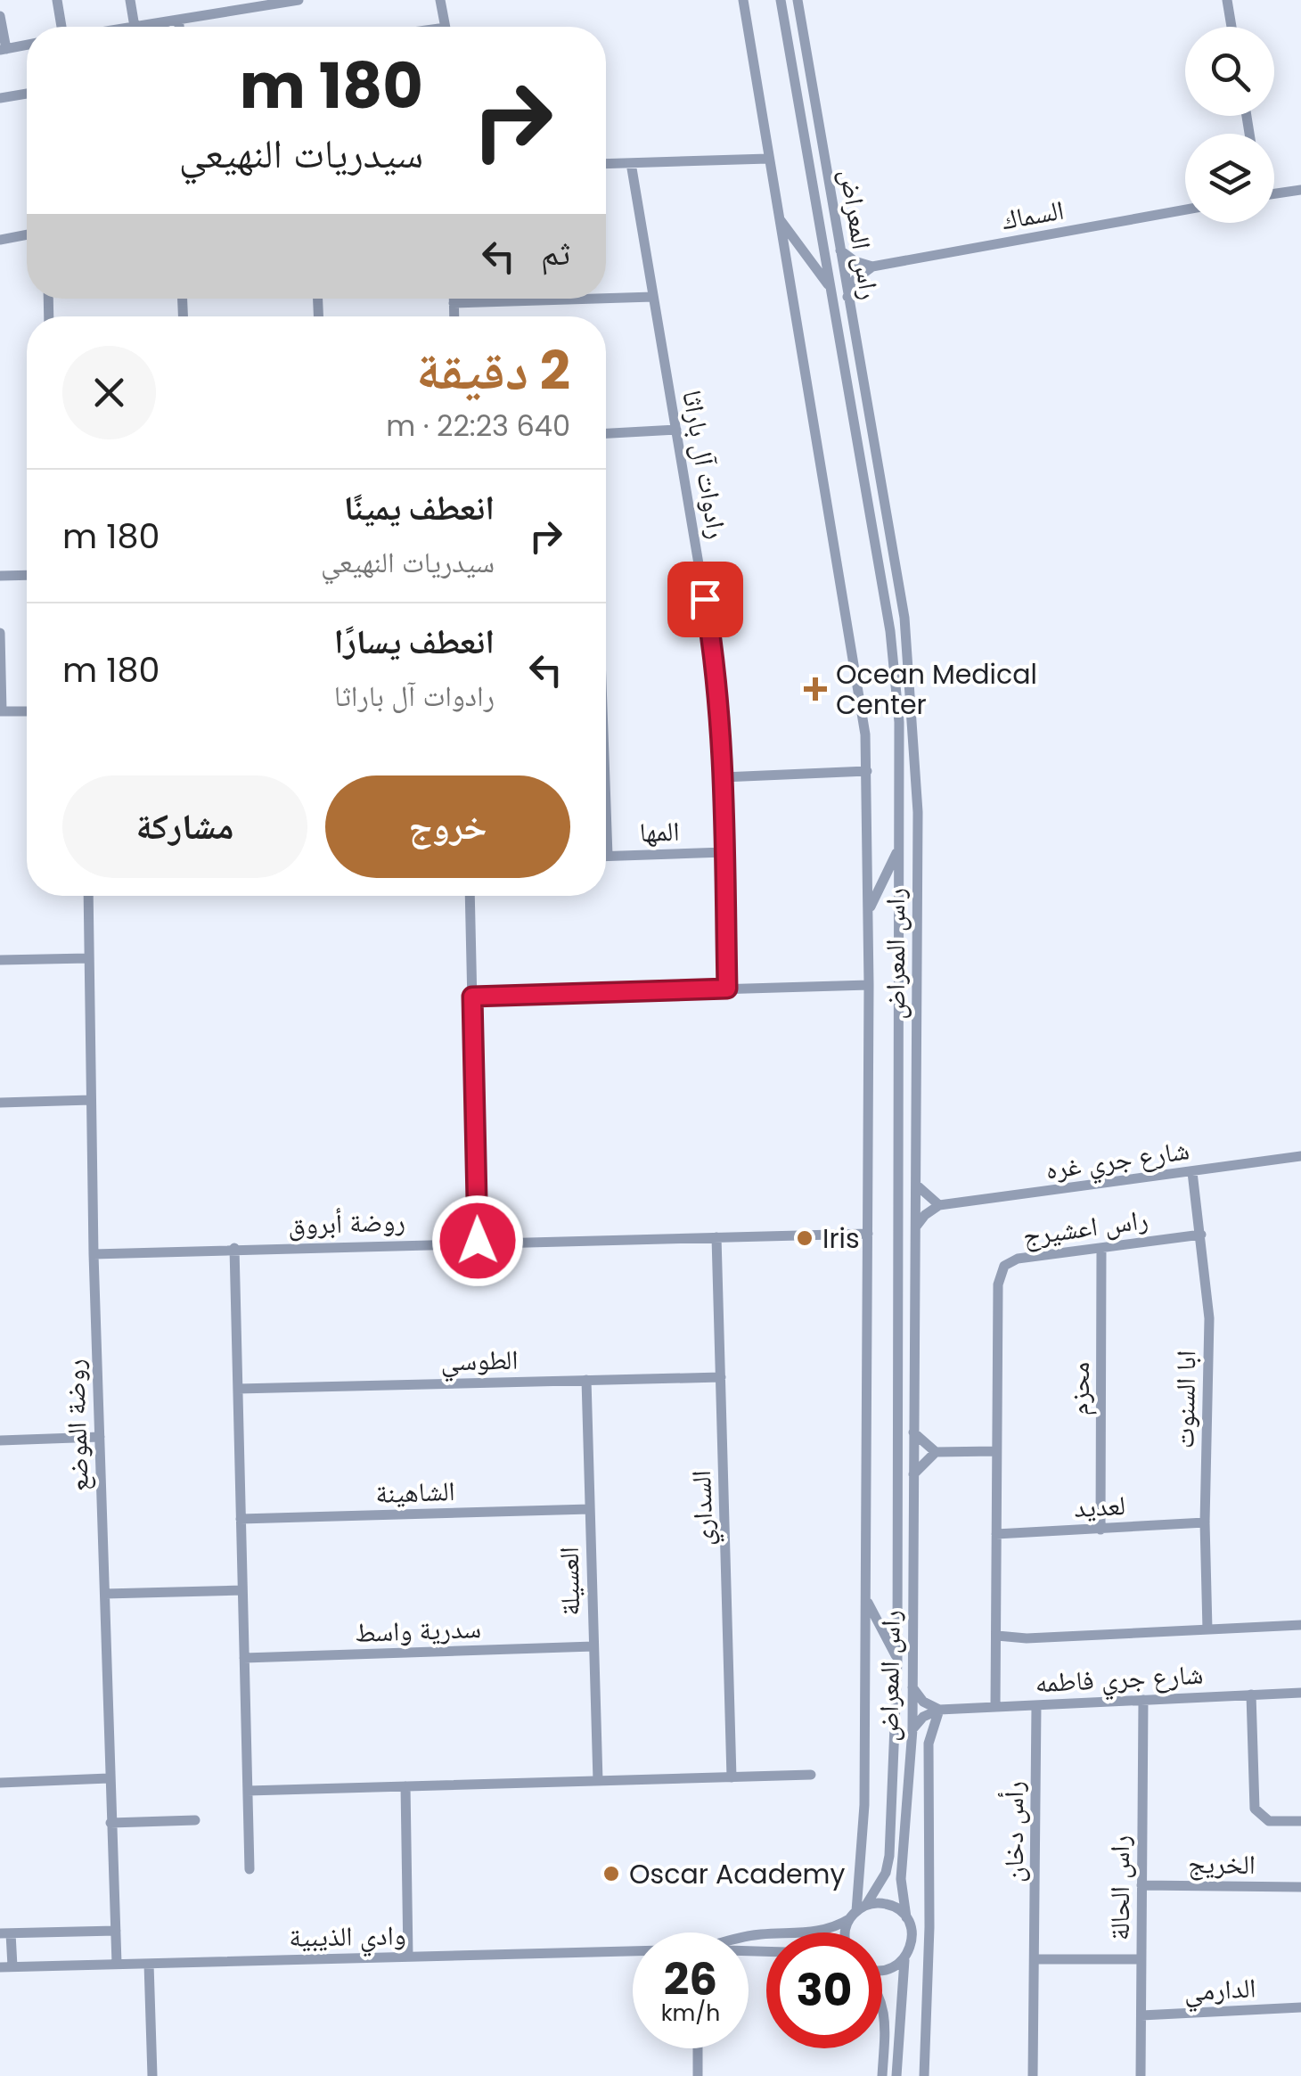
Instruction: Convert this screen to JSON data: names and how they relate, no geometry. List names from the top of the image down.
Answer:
{
  "streets": {
    "street": [
      "السماك",
      "راس المعراض",
      "رادوات آل باراثا",
      "المها",
      "شارع جري غره",
      "روضة أبروق",
      "راس اعشيرج",
      "الطوسي",
      "محزم",
      "ابا السنوت",
      "روضة الموضع",
      "الشاهينة",
      "لعديد",
      "السداري",
      "العسيلة",
      "سدرية واسط",
      "شارع جري فاطمه",
      "رأس دخان",
      "الخريج",
      "راس الحالة",
      "وادي الذيبية",
      "الدارمي"
    ]
  },
  "crossings": [
    ["راس المعراض", "روضة أبروق"],
    ["راس المعراض", "شارع جري فاطمه"],
    ["راس المعراض", "وادي الذيبية"],
    ["رادوات آل باراثا", "المها"],
    ["شارع جري غره", "ابا السنوت"],
    ["روضة أبروق", "روضة الموضع"],
    ["روضة أبروق", "السداري"],
    ["راس اعشيرج", "محزم"],
    ["راس اعشيرج", "ابا السنوت"],
    ["راس اعشيرج", "لعديد"],
    ["راس اعشيرج", "شارع جري فاطمه"],
    ["الطوسي", "السداري"],
    ["الطوسي", "العسيلة"],
    ["محزم", "لعديد"],
    ["ابا السنوت", "لعديد"],
    ["روضة الموضع", "وادي الذيبية"],
    ["الشاهينة", "العسيلة"],
    ["العسيلة", "سدرية واسط"],
    ["شارع جري فاطمه", "رأس دخان"],
    ["شارع جري فاطمه", "راس الحالة"],
    ["الخريج", "راس الحالة"],
    ["راس الحالة", "الدارمي"]
  ],
  "places": {
    "health": ["Ocean Medical Center"],
    "other": ["Iris", "Oscar Academy"]
  },
  "page": {
    "turn": ["180 m", "سيدريات النهيعي"],
    "then": "ثم",
    "heading": ["2 دقيقة", "640 m · 22:23"],
    "list": [
      {
        "name": "انعطف يمينًا",
        "note": "سيدريات النهيعي",
        "value": "180 m"
      },
      {
        "name": "انعطف يسارًا",
        "note": "رادوات آل باراثا",
        "value": "180 m"
      }
    ],
    "buttons": ["خروج", "مشاركة"],
    "speed": "26 km/h",
    "limit": "30"
  }
}
